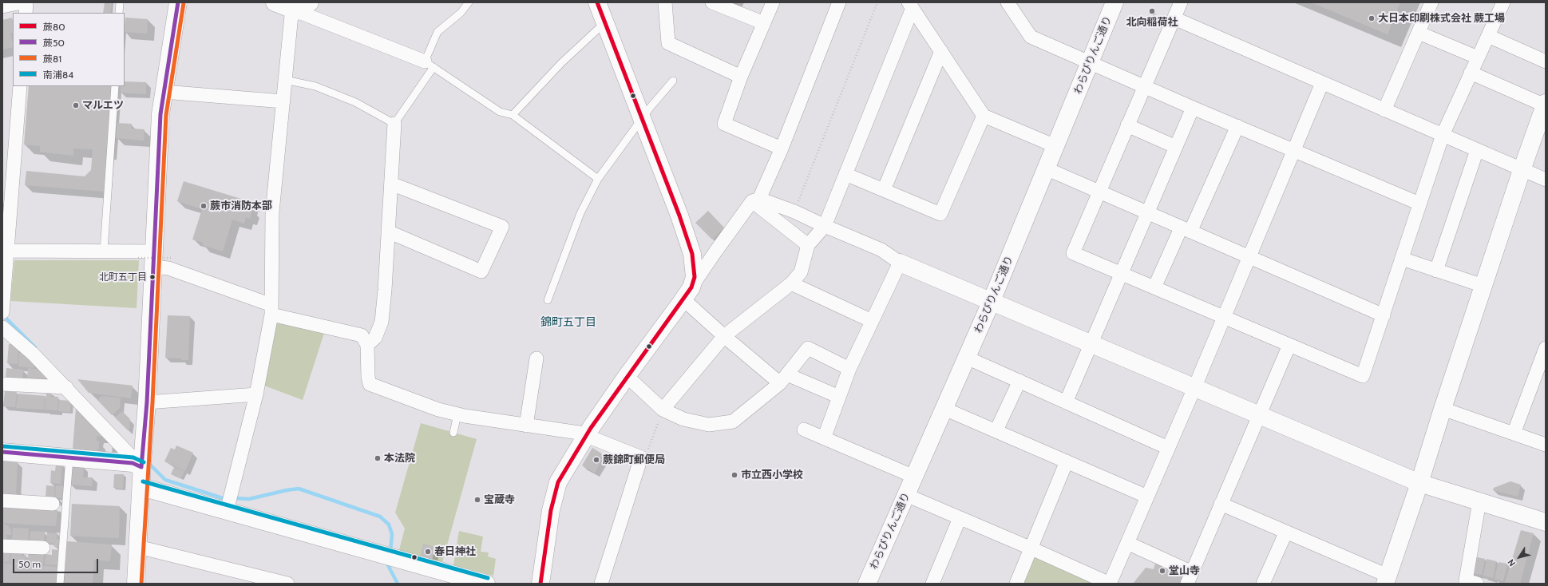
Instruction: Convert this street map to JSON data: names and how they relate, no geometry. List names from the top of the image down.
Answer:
{
  "streets": {
    "main road": ["わらびりんご通り"]
  },
  "districts": ["錦町五丁目"],
  "places": [
    "北向稲荷社",
    "大日本印刷株式会社 蕨工場",
    "マルエツ",
    "蕨市消防本部",
    "北町五丁目",
    "本法院",
    "蕨錦町郵便局",
    "市立西小学校",
    "宝蔵寺",
    "春日神社",
    "堂山寺"
  ],
  "lines": [
    "transit line 蕨80",
    "transit line 蕨50",
    "transit line 蕨81",
    "transit line 南浦84"
  ],
  "legend": [
    "蕨80",
    "蕨50",
    "蕨81",
    "南浦84"
  ],
  "scale_bar": "50 m",
  "north": "bottom left"
}
